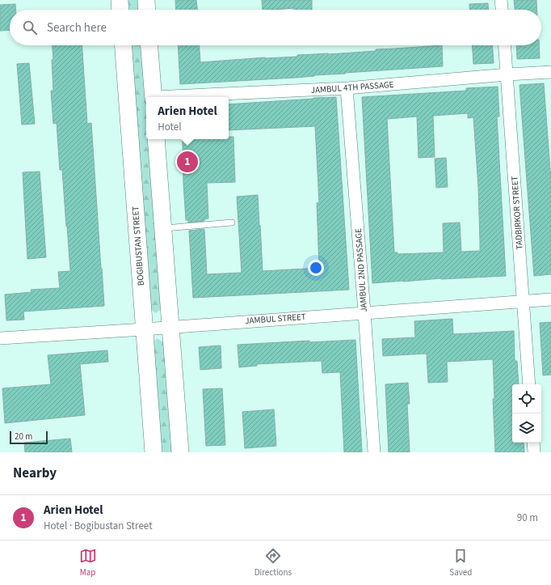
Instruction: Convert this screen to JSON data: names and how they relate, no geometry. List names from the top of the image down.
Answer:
{
  "streets": {
    "street": [
      "JAMBUL 4TH PASSAGE",
      "TADBIRKOR STREET",
      "BOGIBUSTAN STREET",
      "JAMBUL 2ND PASSAGE",
      "JAMBUL STREET"
    ]
  },
  "crossings": [
    ["JAMBUL 4TH PASSAGE", "TADBIRKOR STREET"],
    ["JAMBUL 4TH PASSAGE", "JAMBUL 2ND PASSAGE"],
    ["TADBIRKOR STREET", "JAMBUL STREET"],
    ["BOGIBUSTAN STREET", "JAMBUL STREET"],
    ["JAMBUL 2ND PASSAGE", "JAMBUL STREET"]
  ],
  "scale_bar": "20 m",
  "page": {
    "search": "Search here",
    "popup": ["Arien Hotel", "Hotel"],
    "pins": "1",
    "scale": "20 m",
    "heading": "Nearby",
    "list": [
      {
        "mark": "1",
        "name": "Arien Hotel",
        "note": "Hotel · Bogibustan Street",
        "value": "90 m"
      }
    ],
    "nav": ["Map", "Directions", "Saved"]
  }
}
